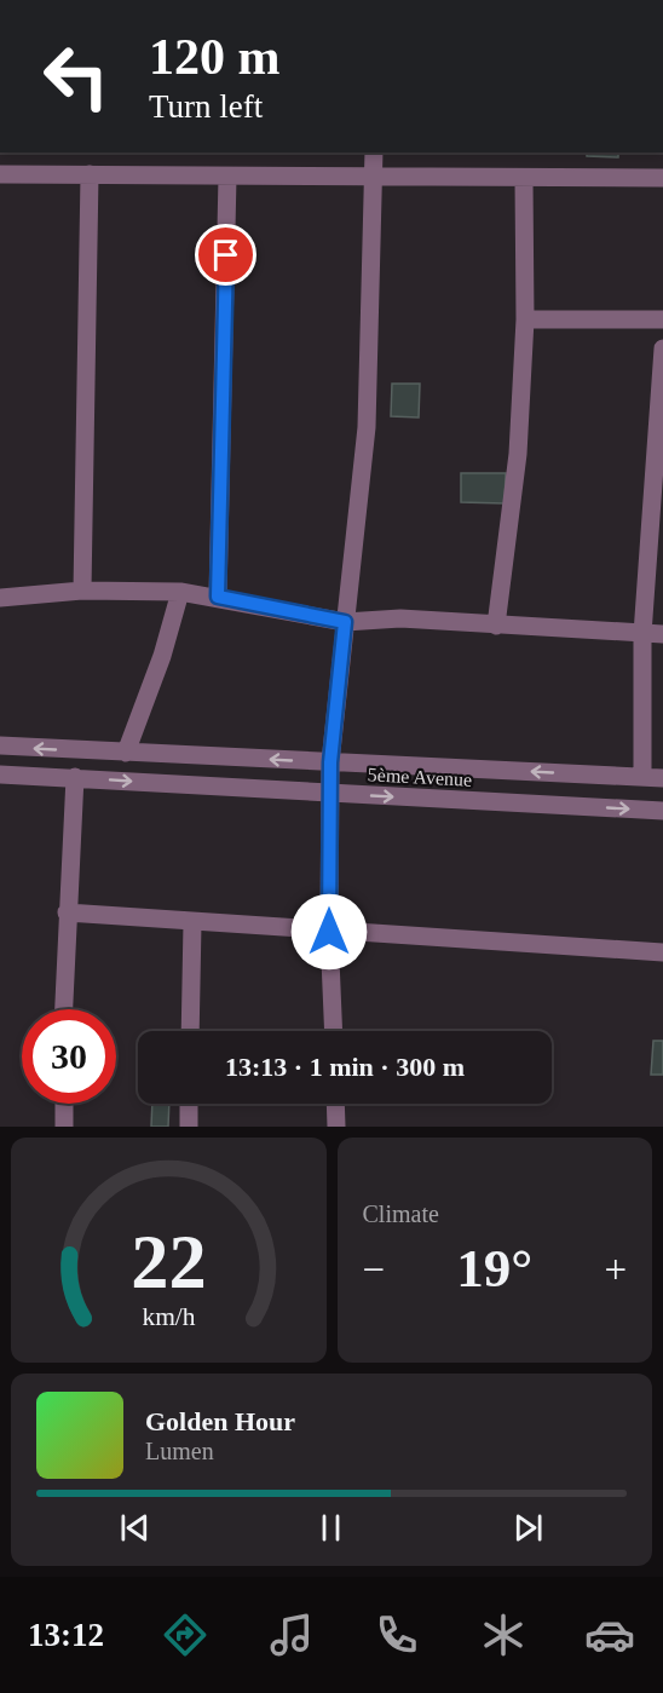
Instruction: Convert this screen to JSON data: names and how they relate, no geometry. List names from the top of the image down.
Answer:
{
  "streets": {
    "street": ["5ème Avenue"]
  },
  "page": {
    "turn": ["120 m", "Turn left"],
    "limit": "30",
    "trip": "13:13 · 1 min · 300 m",
    "tile": "Climate",
    "heat": ["−", "19°", "+"],
    "song": ["Golden Hour", "Lumen"],
    "tabs": "13:12",
    "gauge": ["22", "km/h"]
  }
}
